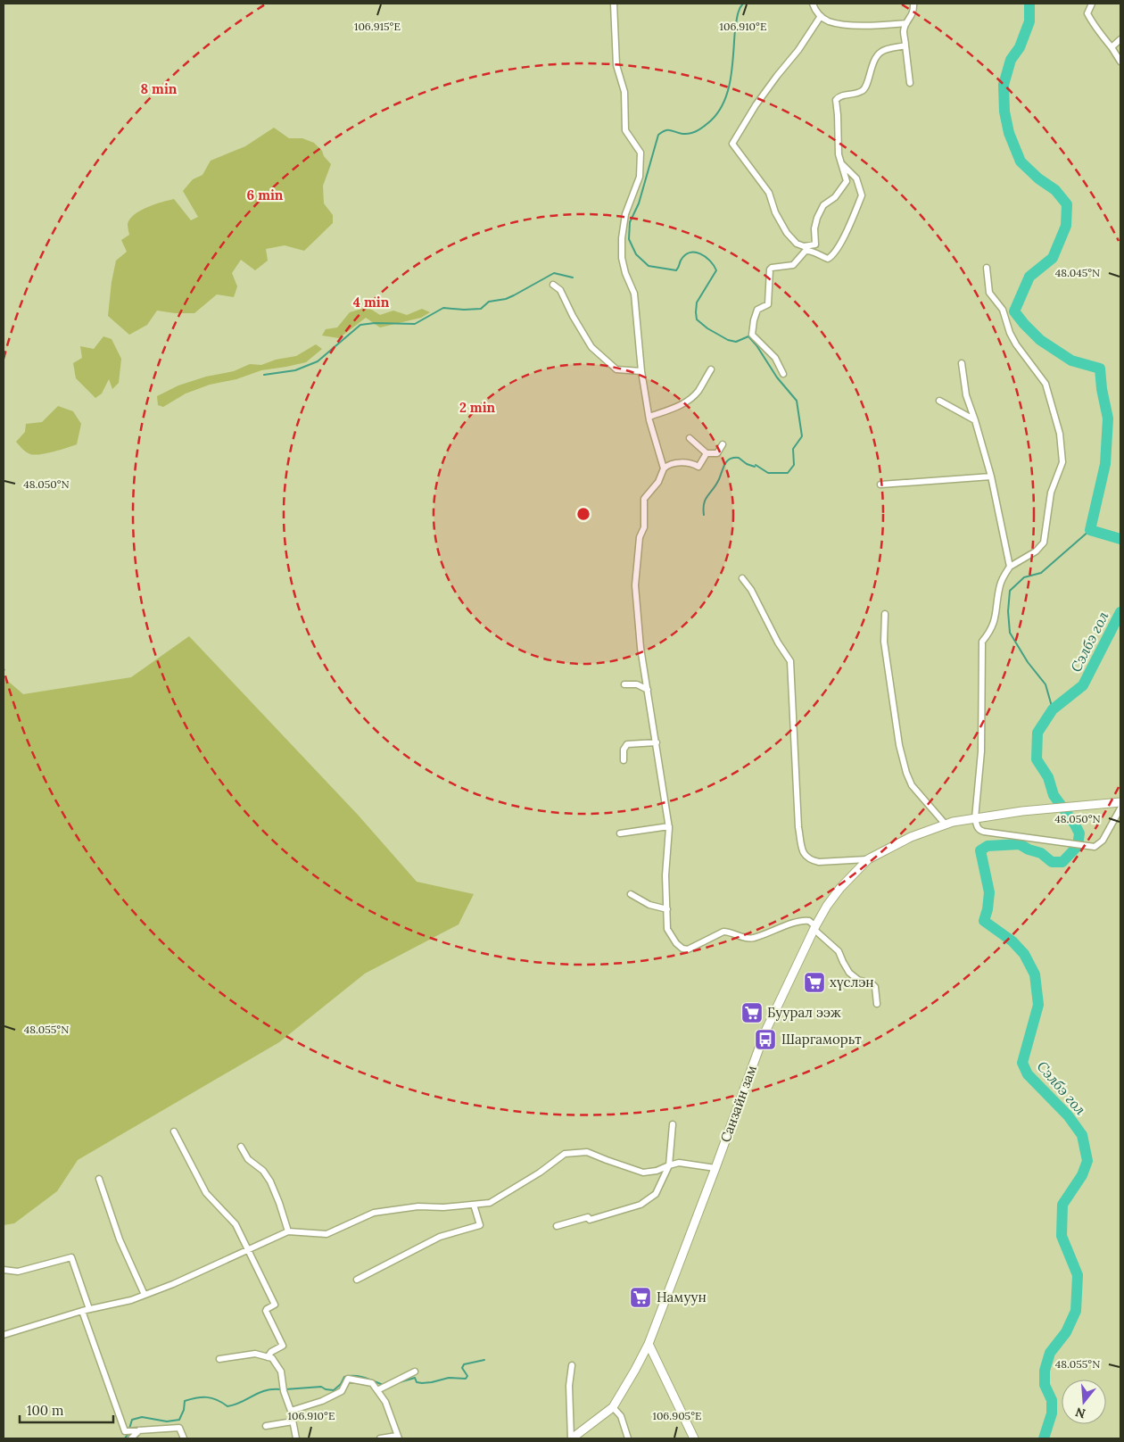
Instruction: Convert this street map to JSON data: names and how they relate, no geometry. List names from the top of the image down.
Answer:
{
  "streets": {
    "main road": ["Санзайн зам"]
  },
  "water": ["Сэлбэ гол"],
  "places": {
    "supermarket": ["хүслэн", "Буурал ээж", "Намуун"],
    "bus stop": ["Шаргаморьт"]
  },
  "scale_bar": "100 m",
  "north": "bottom",
  "coordinates": [
    "106.915°E",
    "106.910°E",
    "48.045°N",
    "48.050°N",
    "48.055°N",
    "106.905°E"
  ],
  "rings": [
    "8 min",
    "6 min",
    "4 min",
    "2 min"
  ]
}
